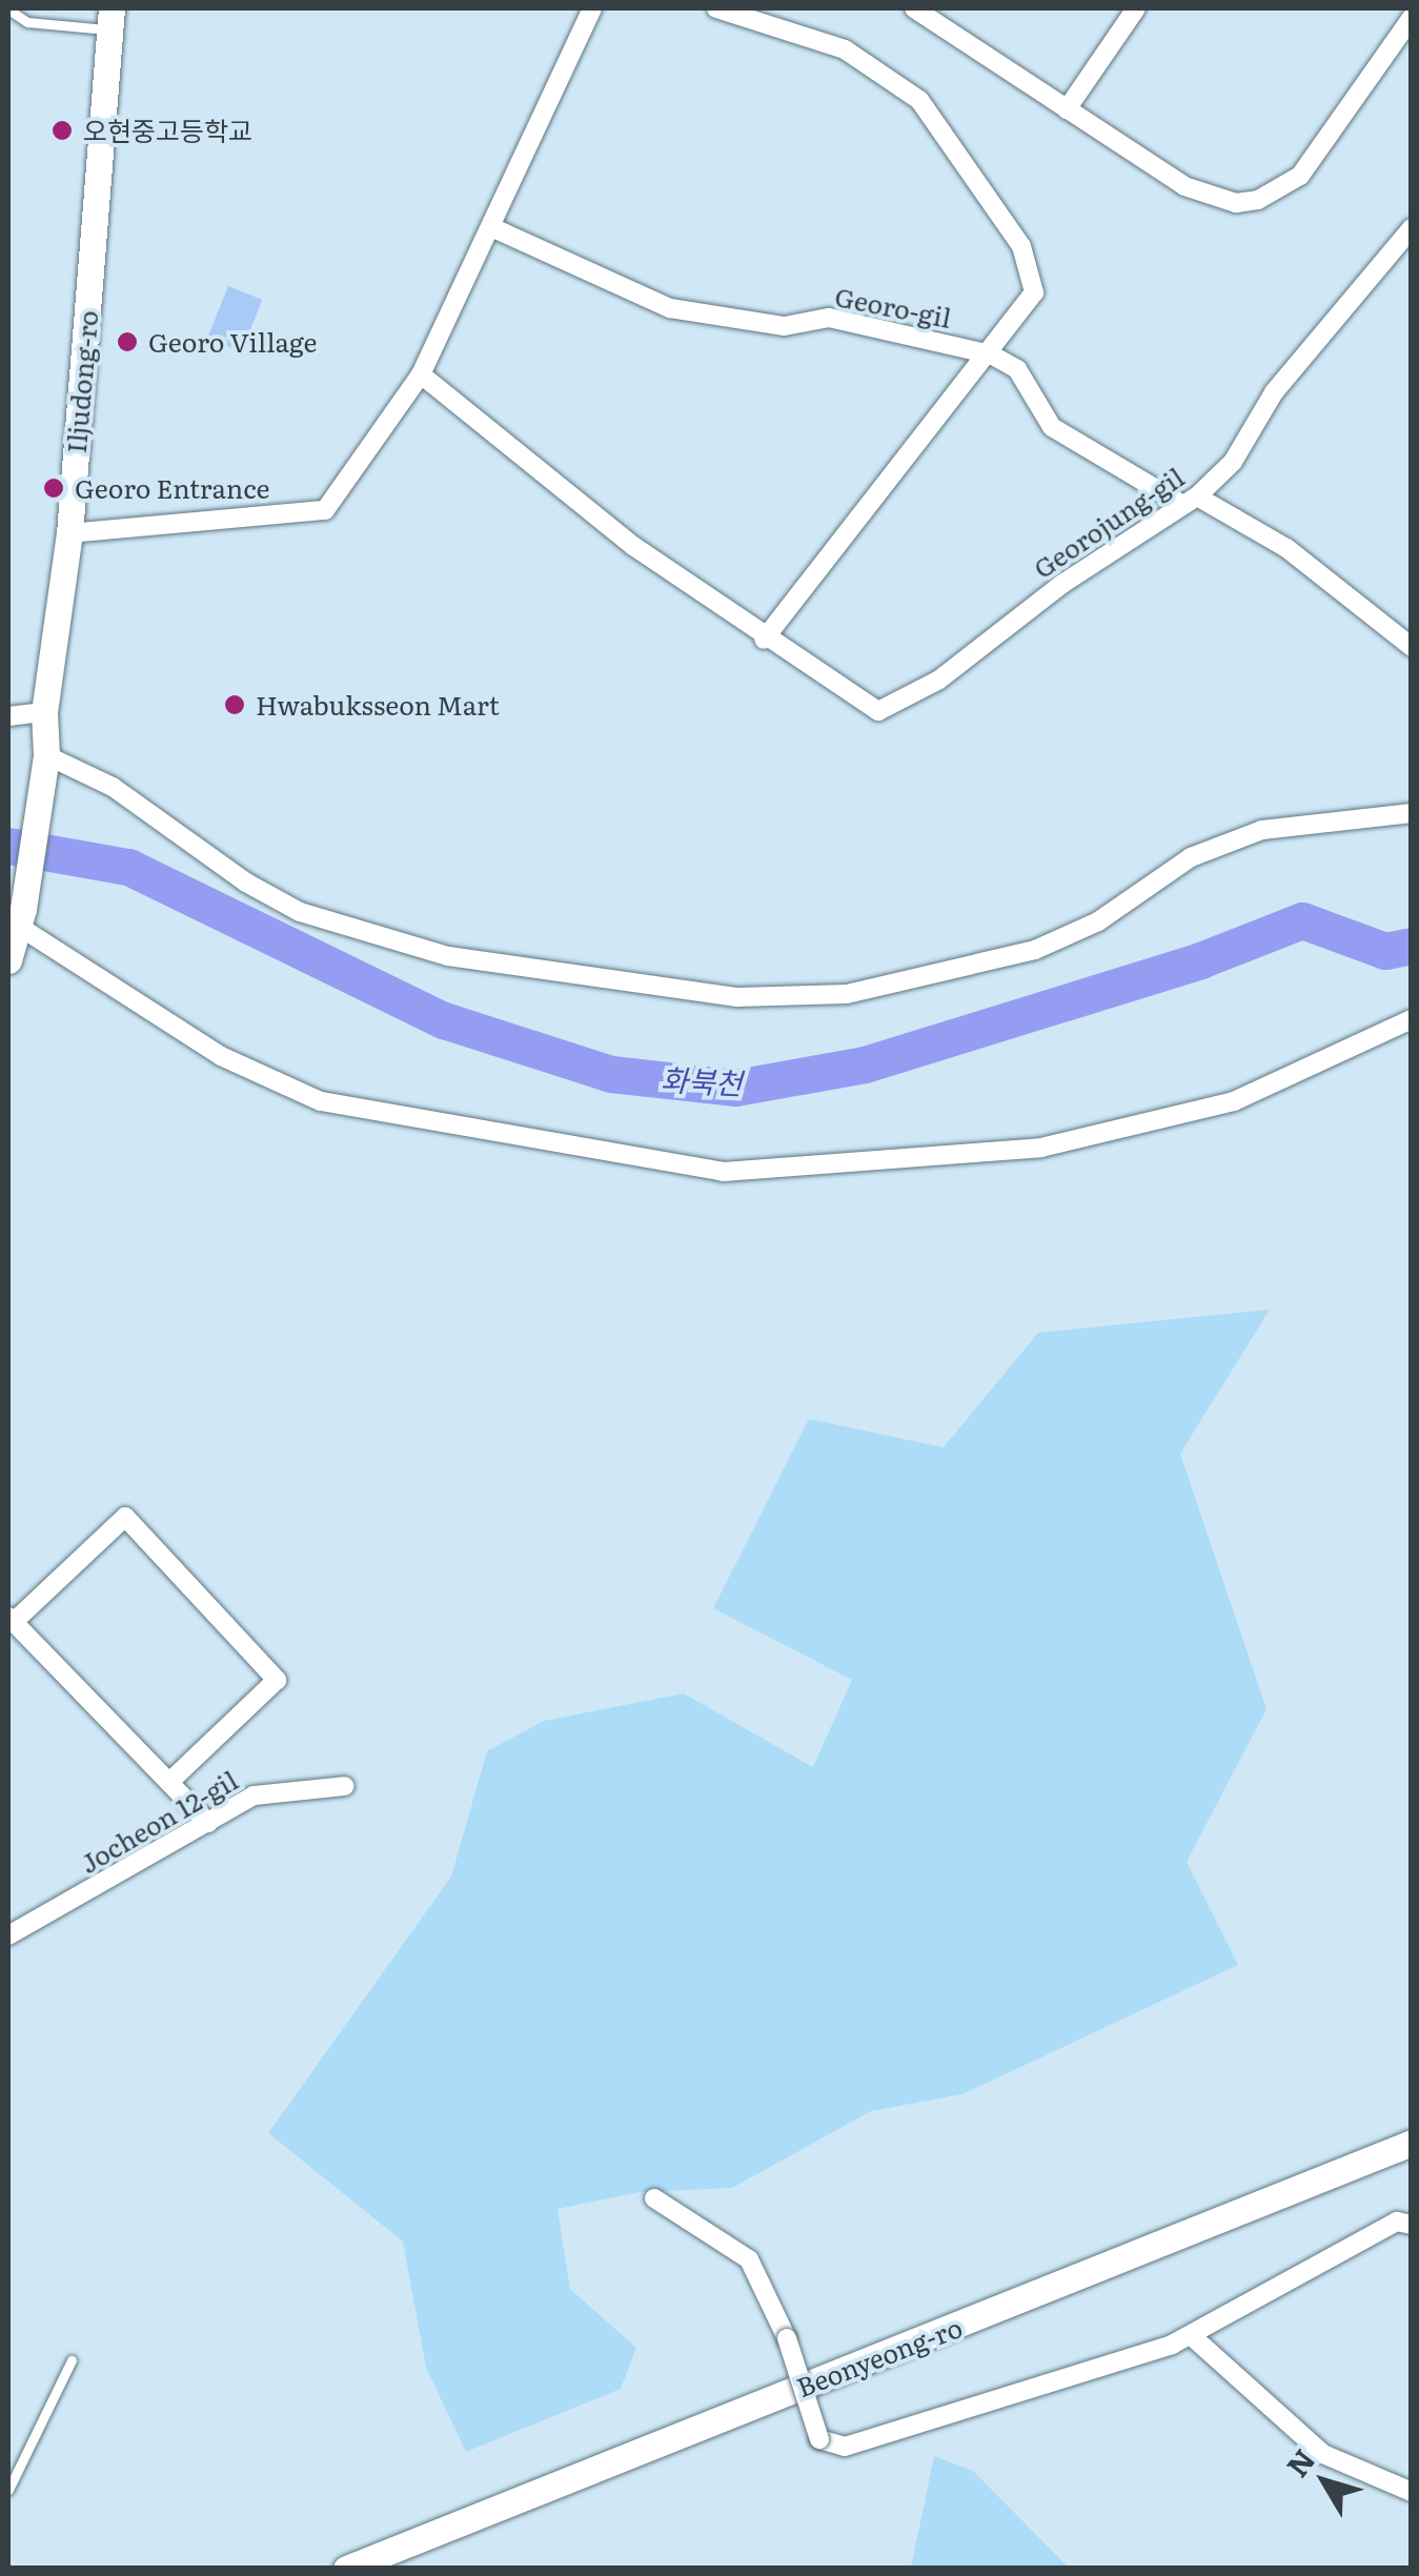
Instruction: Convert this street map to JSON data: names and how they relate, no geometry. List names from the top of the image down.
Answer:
{
  "streets": {
    "main road": ["Iljudong-ro", "Beonyeong-ro"],
    "street": ["Georo-gil", "Georojung-gil", "Jocheon 12-gil"]
  },
  "crossings": [
    ["Georo-gil", "Georojung-gil"]
  ],
  "water": ["화북천"],
  "places": [
    "오현중고등학교",
    "Georo Village",
    "Georo Entrance",
    "Hwabuksseon Mart"
  ],
  "north": "top left"
}
